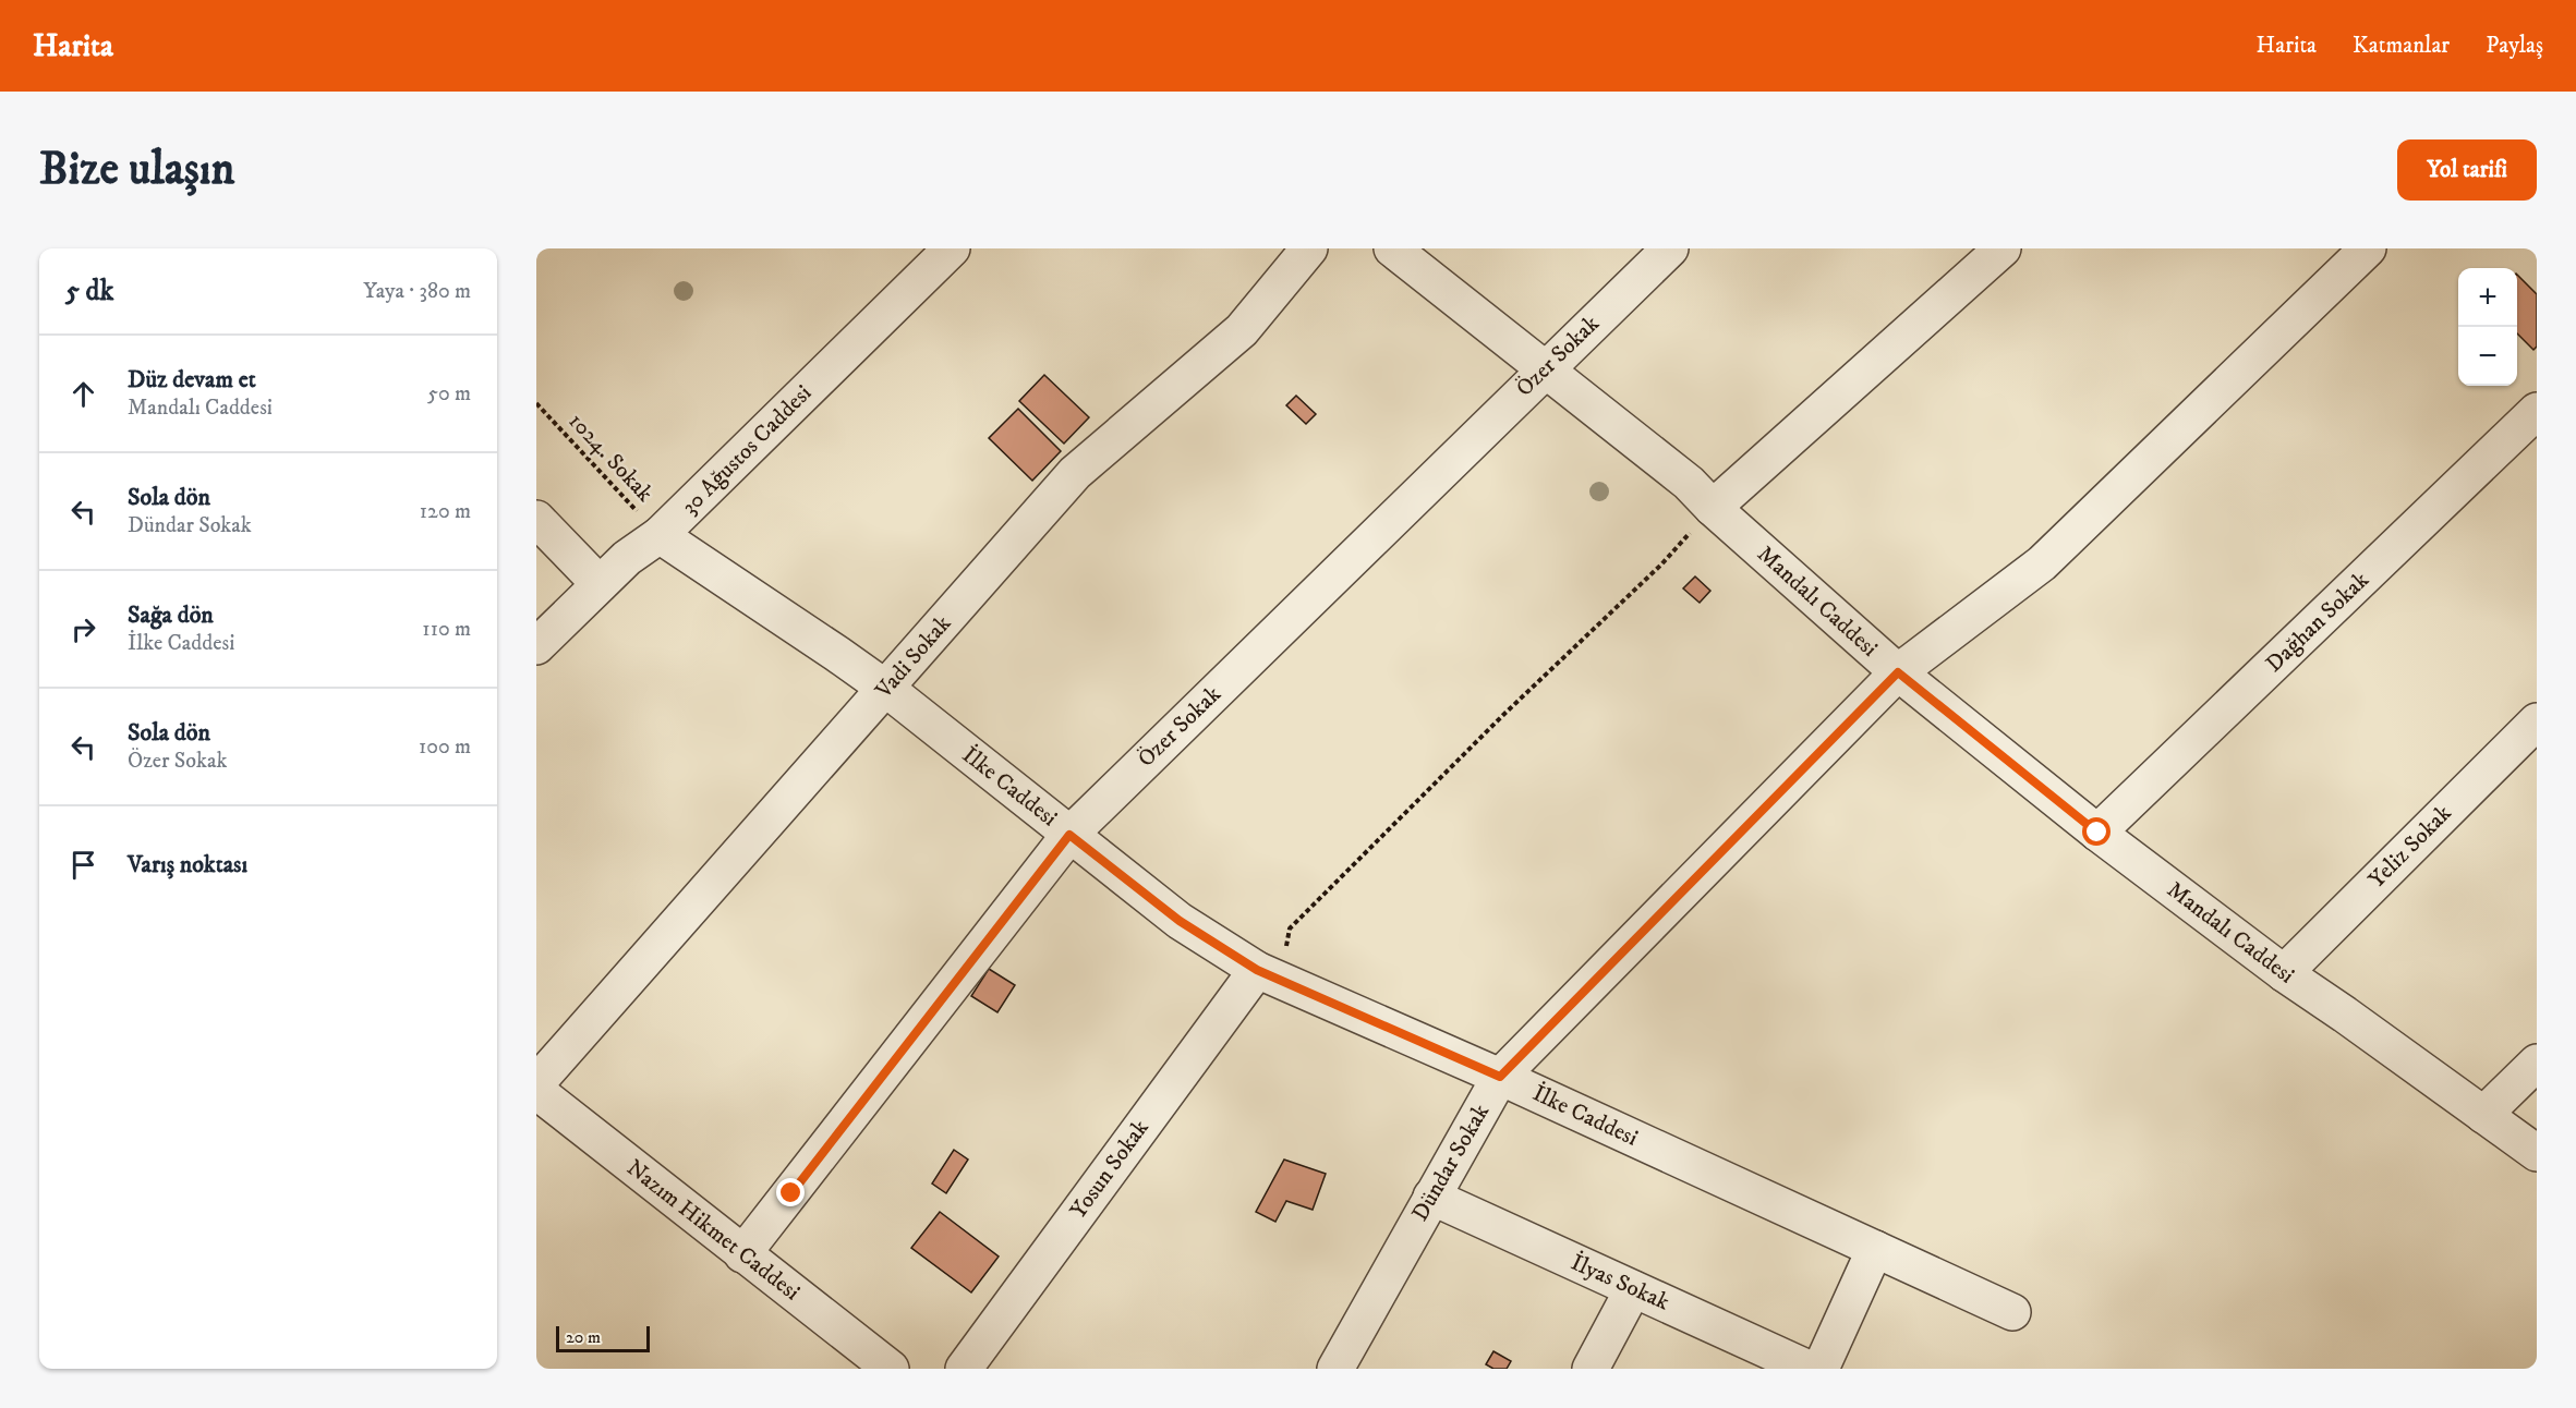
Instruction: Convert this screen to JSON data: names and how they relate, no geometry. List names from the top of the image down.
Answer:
{
  "streets": {
    "street": [
      "Özer Sokak",
      "30 Ağustos Caddesi",
      "Mandalı Caddesi",
      "Dağhan Sokak",
      "Vadi Sokak",
      "İlke Caddesi",
      "Yeliz Sokak",
      "Dündar Sokak",
      "Yosun Sokak",
      "Nazım Hikmet Caddesi",
      "İlyas Sokak"
    ],
    "path": ["1024. Sokak"]
  },
  "crossings": [
    ["Özer Sokak", "Mandalı Caddesi"],
    ["Özer Sokak", "İlke Caddesi"],
    ["Özer Sokak", "Nazım Hikmet Caddesi"],
    ["30 Ağustos Caddesi", "1024. Sokak"],
    ["30 Ağustos Caddesi", "İlke Caddesi"],
    ["1024. Sokak", "İlke Caddesi"],
    ["Mandalı Caddesi", "Dağhan Sokak"],
    ["Mandalı Caddesi", "Yeliz Sokak"],
    ["Mandalı Caddesi", "Dündar Sokak"],
    ["Vadi Sokak", "İlke Caddesi"],
    ["İlke Caddesi", "Dündar Sokak"],
    ["İlke Caddesi", "Yosun Sokak"],
    ["Dündar Sokak", "İlyas Sokak"]
  ],
  "scale_bar": "20 m",
  "page": {
    "header": "Harita",
    "nav": ["Harita", "Katmanlar", "Paylaş"],
    "buttons": "Yol tarifi",
    "title": "Bize ulaşın",
    "heading": ["5 dk", "Yaya · 380 m"],
    "map_buttons": ["+", "−"],
    "list": [
      ["Düz devam et", "Mandalı Caddesi", "50 m"],
      ["Sola dön", "Dündar Sokak", "120 m"],
      ["Sağa dön", "İlke Caddesi", "110 m"],
      ["Sola dön", "Özer Sokak", "100 m"],
      "Varış noktası"
    ],
    "scale": "20 m"
  }
}
